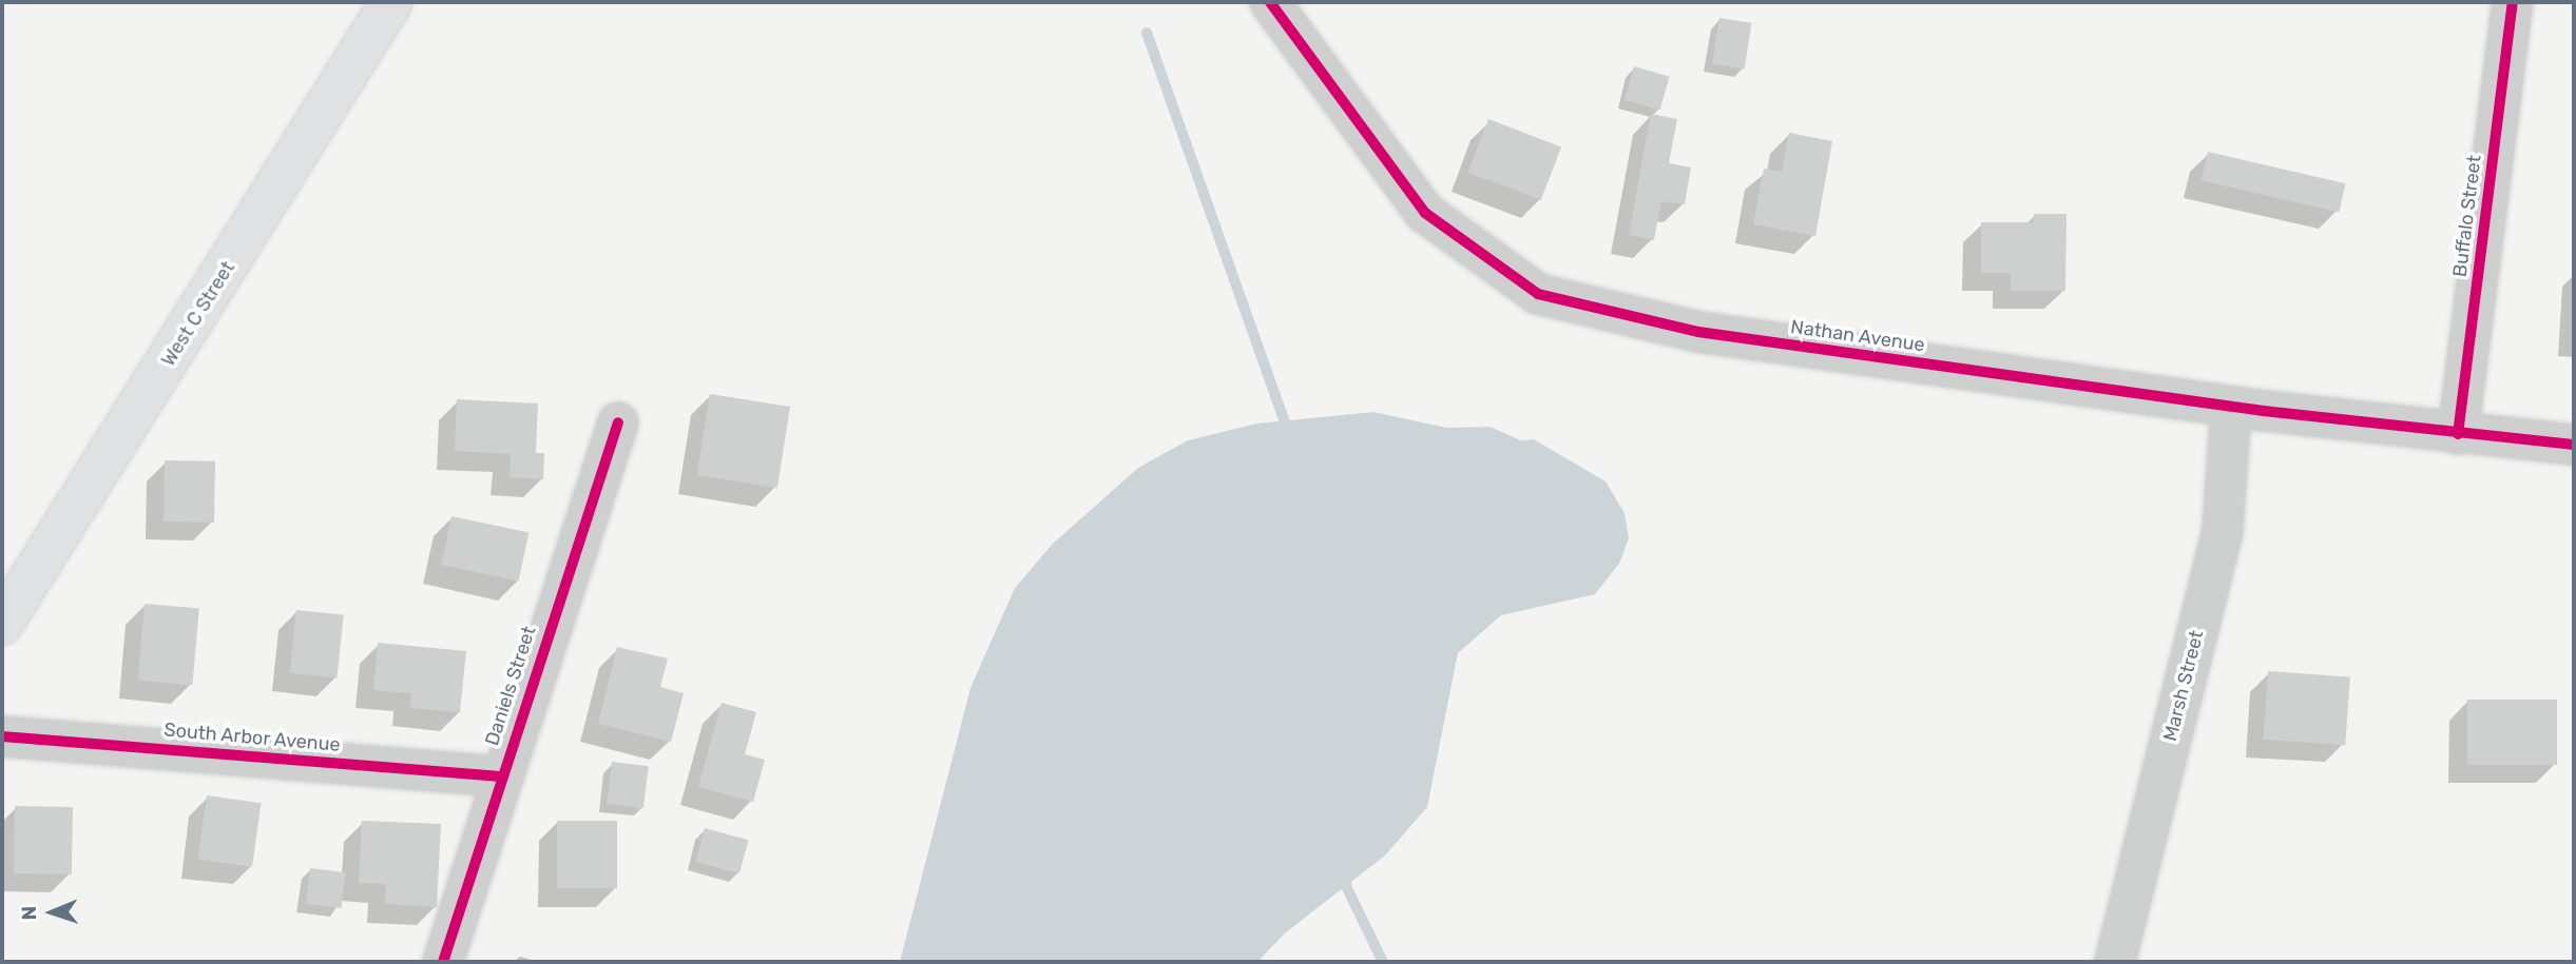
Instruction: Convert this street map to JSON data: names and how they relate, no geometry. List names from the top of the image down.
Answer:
{
  "streets": {
    "main road": ["West C Street"],
    "street": [
      "Buffalo Street",
      "Nathan Avenue",
      "Daniels Street",
      "Marsh Street",
      "South Arbor Avenue"
    ]
  },
  "crossings": [
    ["Buffalo Street", "Nathan Avenue"],
    ["Nathan Avenue", "Marsh Street"],
    ["Daniels Street", "South Arbor Avenue"]
  ],
  "north": "left"
}
